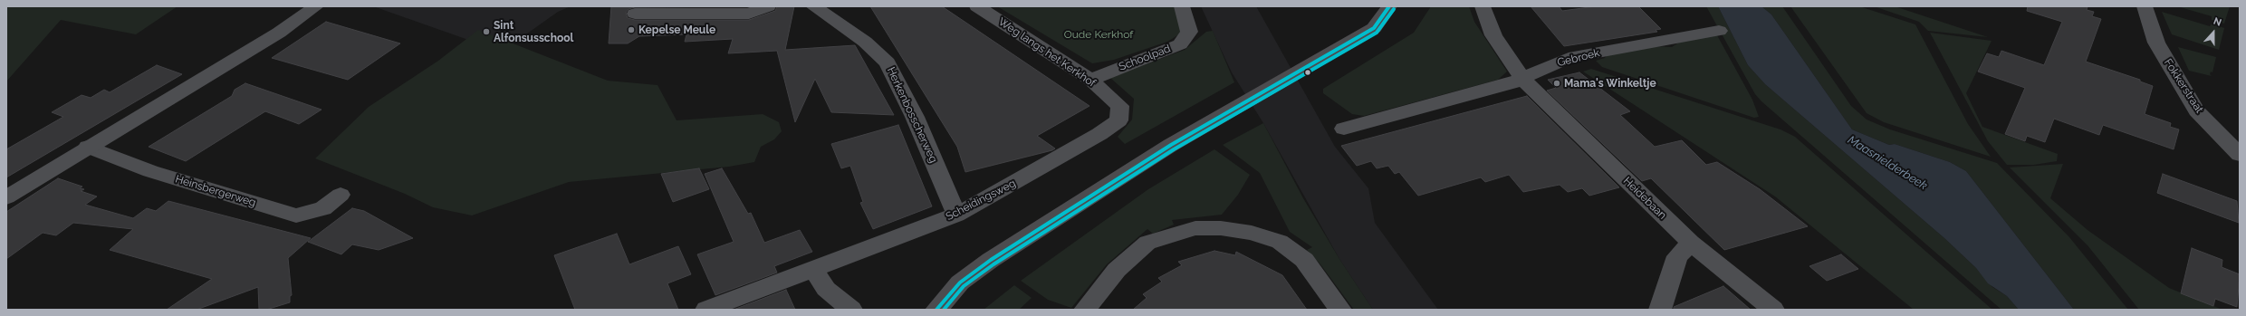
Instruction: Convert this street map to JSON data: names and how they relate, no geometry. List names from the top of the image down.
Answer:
{
  "streets": {
    "street": [
      "Weg langs het Kerkhof",
      "Schoolpad",
      "Gebroek",
      "Fokkerstraat",
      "Herkenbosscherweg",
      "Heinsbergerweg",
      "Heidebaan",
      "Scheidingsweg"
    ]
  },
  "crossings": [
    ["Weg langs het Kerkhof", "Schoolpad"],
    ["Weg langs het Kerkhof", "Scheidingsweg"],
    ["Gebroek", "Heidebaan"],
    ["Herkenbosscherweg", "Scheidingsweg"]
  ],
  "water": ["Maasnielderbeek"],
  "parks": ["Oude Kerkhof"],
  "places": ["Kepelse Meule", "Sint Alfonsusschool", "Mama's Winkeltje"],
  "north": "top"
}
